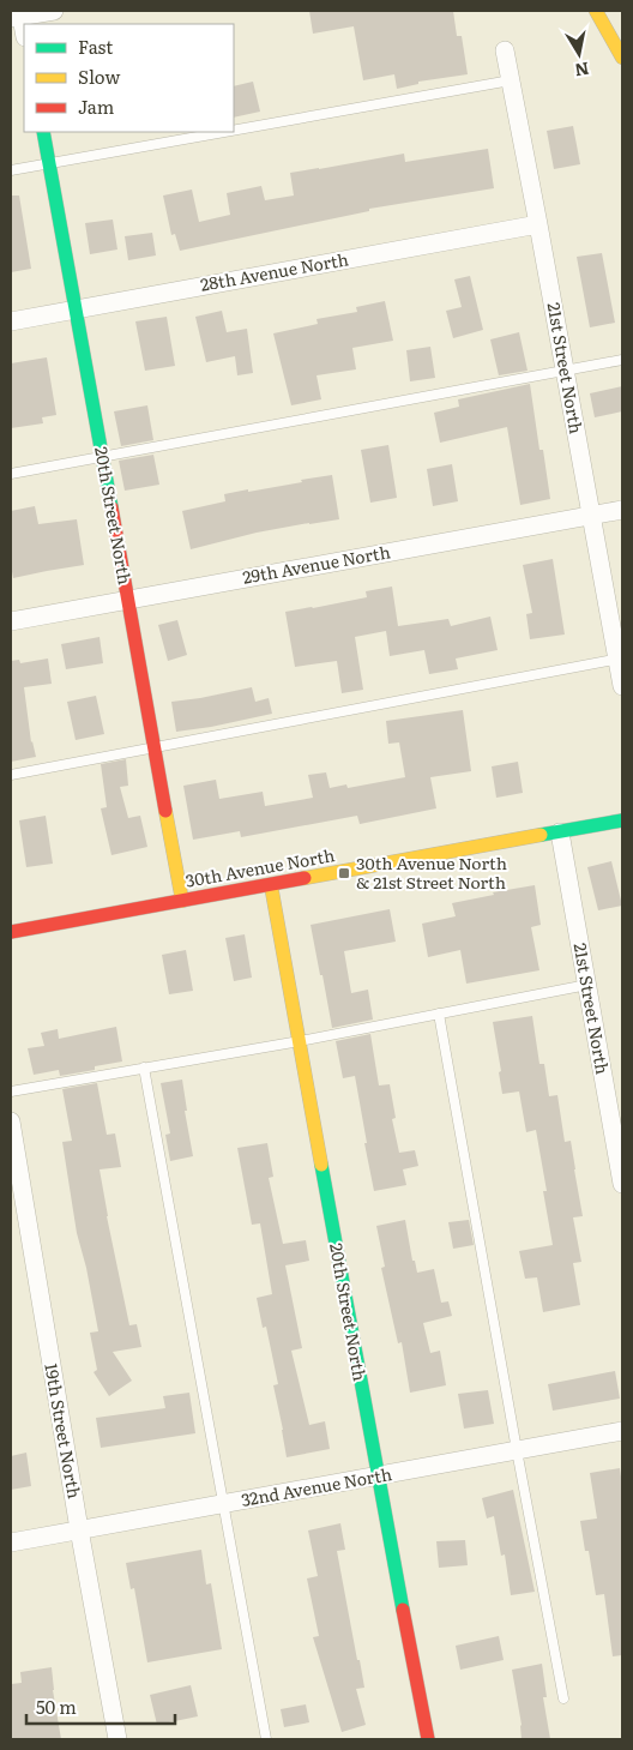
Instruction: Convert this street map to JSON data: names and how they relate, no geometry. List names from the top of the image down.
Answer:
{
  "streets": {
    "main road": ["20th Street North", "30th Avenue North"],
    "street": [
      "28th Avenue North",
      "21st Street North",
      "29th Avenue North",
      "19th Street North",
      "32nd Avenue North"
    ]
  },
  "crossings": [
    ["28th Avenue North", "21st Street North"],
    ["28th Avenue North", "20th Street North"],
    ["21st Street North", "29th Avenue North"],
    ["21st Street North", "30th Avenue North"],
    ["20th Street North", "29th Avenue North"],
    ["20th Street North", "30th Avenue North"],
    ["20th Street North", "32nd Avenue North"],
    ["19th Street North", "32nd Avenue North"]
  ],
  "places": {
    "transit": ["30th Avenue North & 21st Street North"]
  },
  "legend": ["Fast", "Slow", "Jam"],
  "scale_bar": "50 m",
  "north": "bottom"
}
